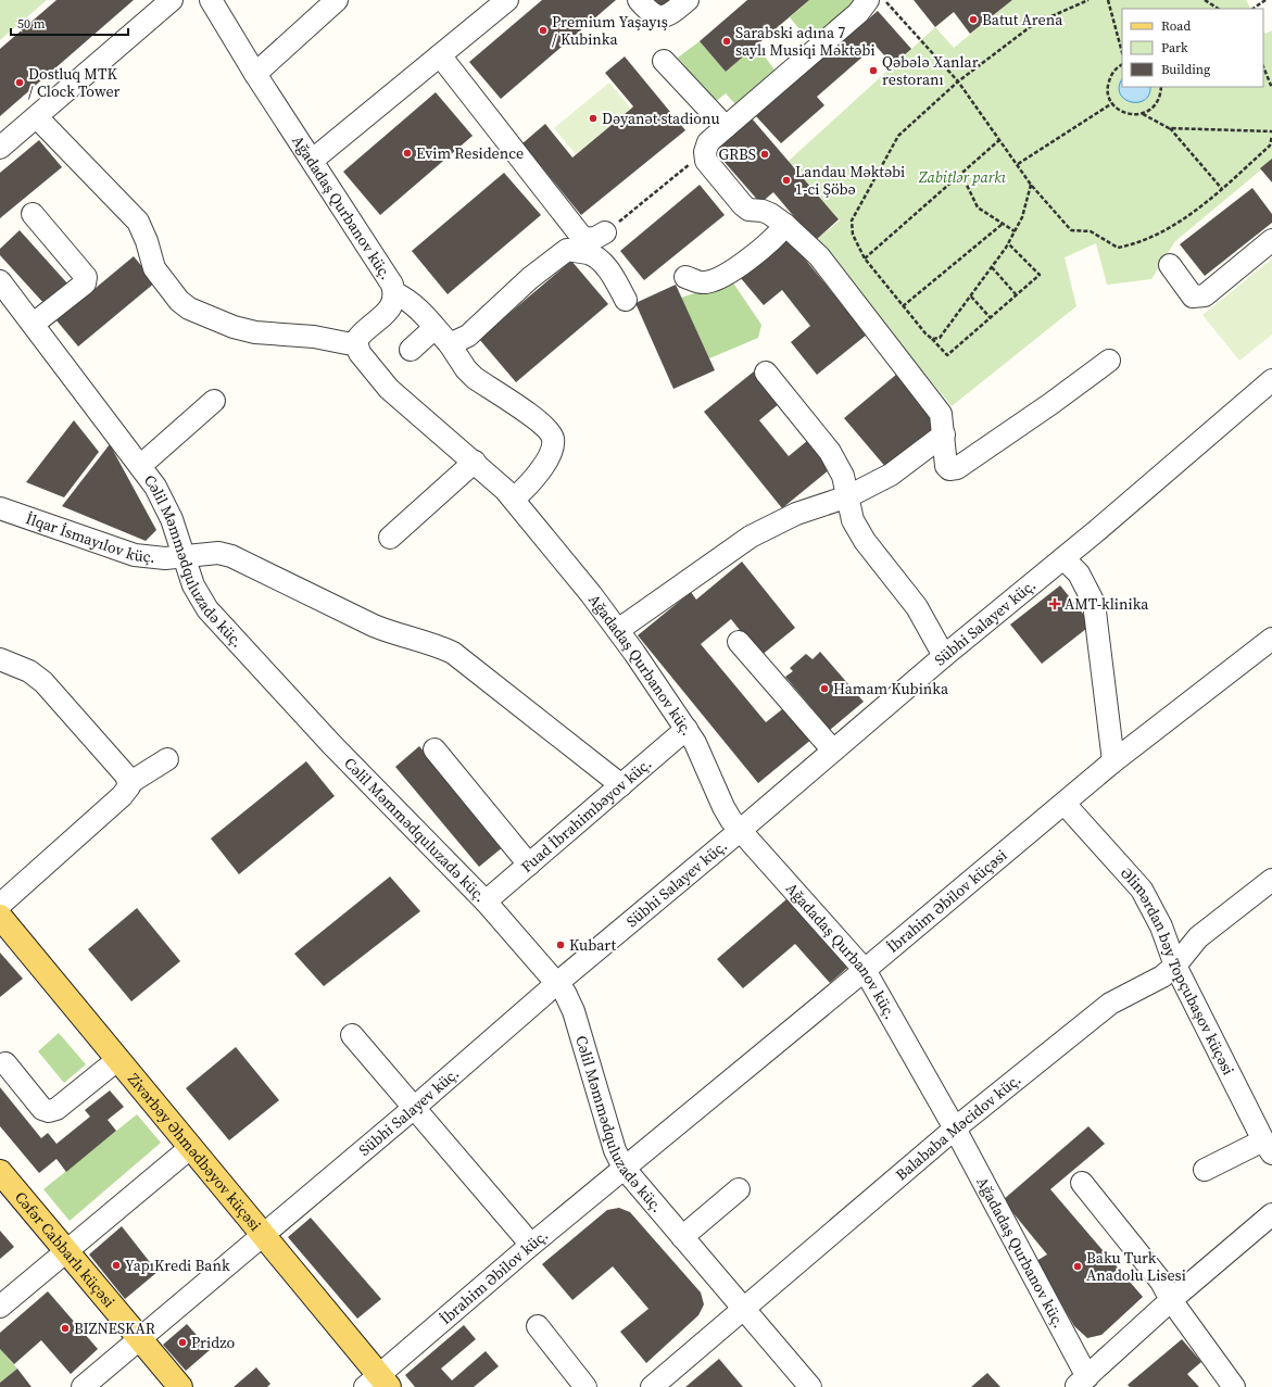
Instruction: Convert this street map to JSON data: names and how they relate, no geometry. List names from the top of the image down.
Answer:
{
  "streets": {
    "main road": ["Zivərbəy Əhmədbəyov küçəsi", "Cəfər Cabbarlı küçəsi"],
    "street": [
      "Ağadadaş Qurbanov küç.",
      "İlqar İsmayılov küç.",
      "Cəlil Məmmədquluzadə küç.",
      "Sübhi Salayev küç.",
      "Fuad İbrahimbəyov küç.",
      "İbrahim Əbilov küçəsi",
      "Əlimərdan bəy Topçubaşov küçəsi",
      "Balababa Məcidov küç.",
      "İbrahim Əbilov küç."
    ]
  },
  "crossings": [
    ["Ağadadaş Qurbanov küç.", "Sübhi Salayev küç."],
    ["Ağadadaş Qurbanov küç.", "Fuad İbrahimbəyov küç."],
    ["Ağadadaş Qurbanov küç.", "İbrahim Əbilov küçəsi"],
    ["Ağadadaş Qurbanov küç.", "Balababa Məcidov küç."],
    ["İlqar İsmayılov küç.", "Cəlil Məmmədquluzadə küç."],
    ["İlqar İsmayılov küç.", "Fuad İbrahimbəyov küç."],
    ["Cəlil Məmmədquluzadə küç.", "Sübhi Salayev küç."],
    ["Cəlil Məmmədquluzadə küç.", "Fuad İbrahimbəyov küç."],
    ["Cəlil Məmmədquluzadə küç.", "İbrahim Əbilov küçəsi"],
    ["Cəlil Məmmədquluzadə küç.", "Balababa Məcidov küç."],
    ["Cəlil Məmmədquluzadə küç.", "İbrahim Əbilov küç."],
    ["Sübhi Salayev küç.", "Zivərbəy Əhmədbəyov küçəsi"],
    ["Sübhi Salayev küç.", "Cəfər Cabbarlı küçəsi"],
    ["İbrahim Əbilov küçəsi", "Əlimərdan bəy Topçubaşov küçəsi"],
    ["İbrahim Əbilov küçəsi", "İbrahim Əbilov küç."],
    ["Əlimərdan bəy Topçubaşov küçəsi", "Balababa Məcidov küç."],
    ["Zivərbəy Əhmədbəyov küçəsi", "İbrahim Əbilov küç."]
  ],
  "parks": ["Zabitlər parkı"],
  "places": {
    "other": [
      "Batut Arena",
      "Premium Yaşayış / Kubinka",
      "Sarabski adına 7 saylı Musiqi Məktəbi",
      "Qəbələ Xanlar restoranı",
      "Dostluq MTK / Clock Tower",
      "Dəyanət stadionu",
      "Evim Residence",
      "GRBS",
      "Landau Məktəbi 1-ci Şöbə",
      "Hamam Kubinka",
      "Kubart",
      "YapıKredi Bank",
      "Baku Turk Anadolu Lisesi",
      "BIZNESKAR",
      "Pridzo"
    ],
    "health": ["AMT-klinika"]
  },
  "legend": ["Road", "Park", "Building"],
  "scale_bar": "50 m"
}
